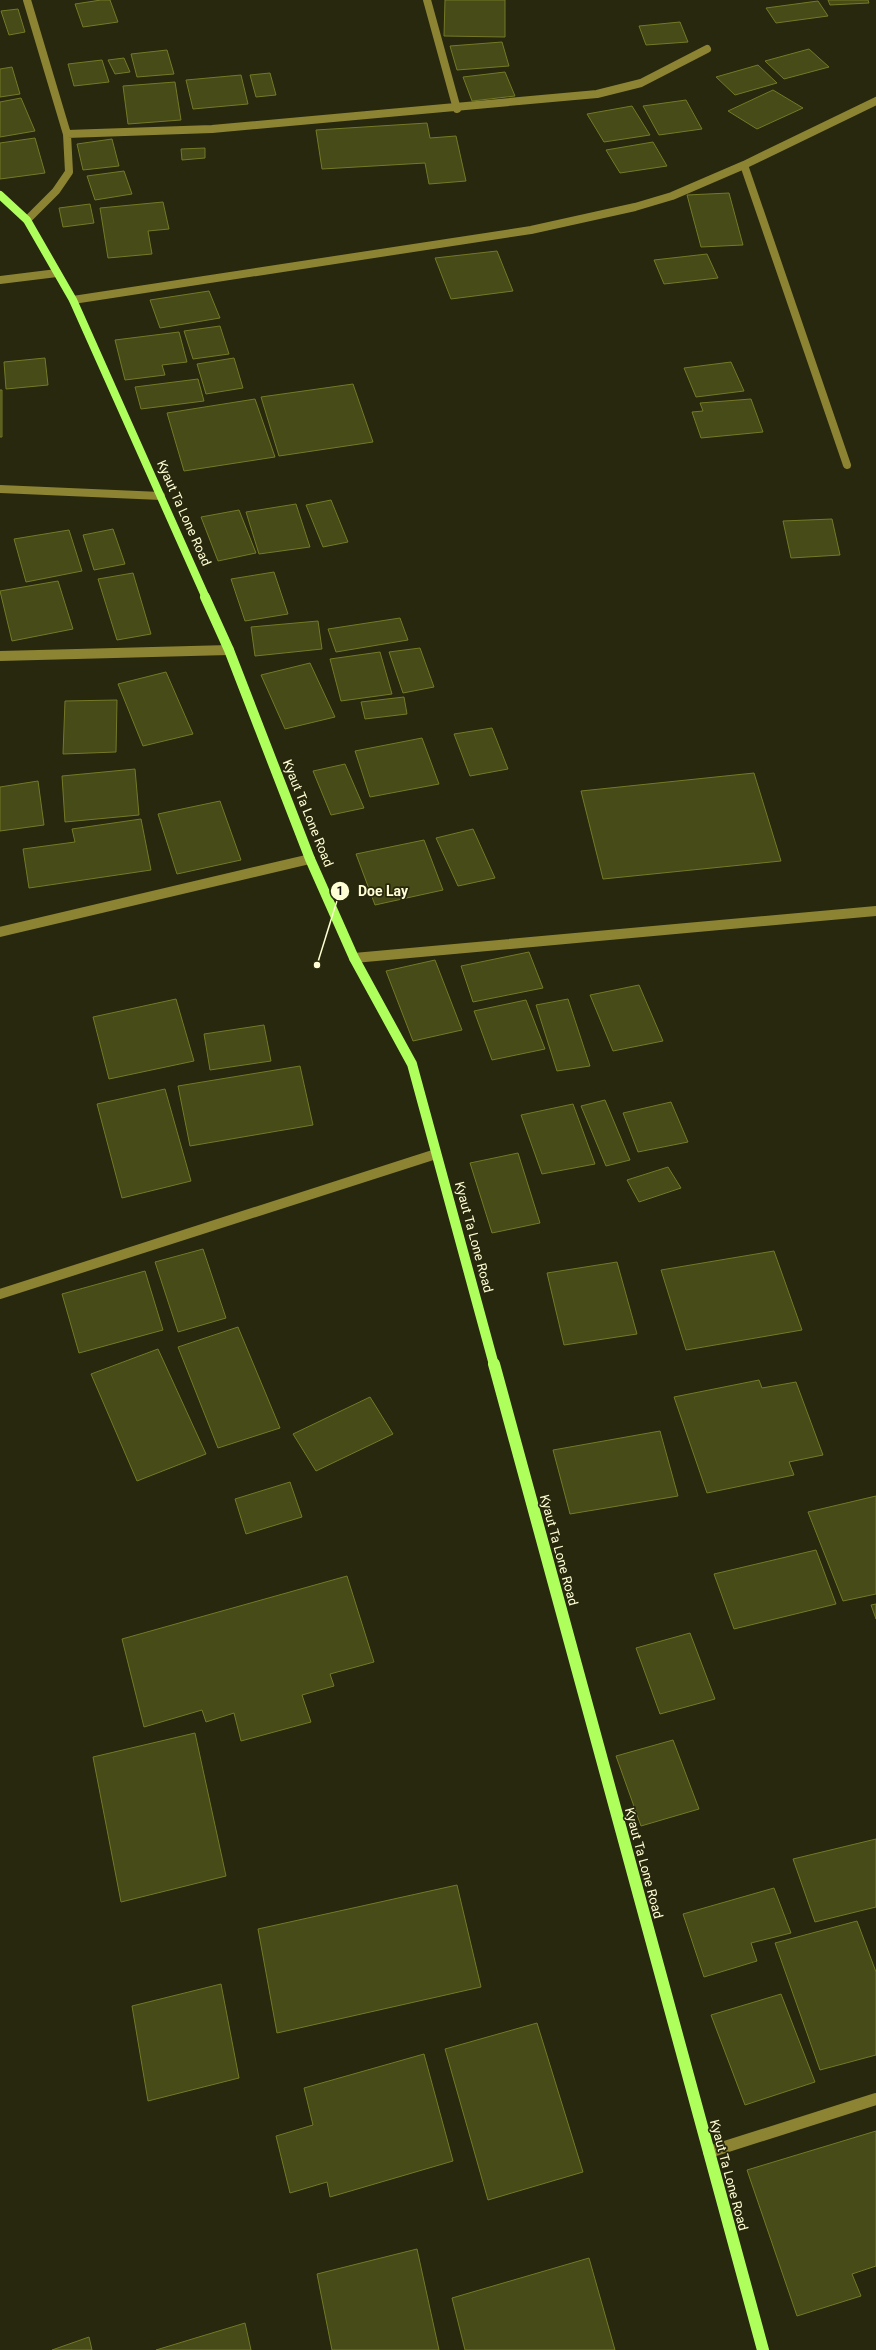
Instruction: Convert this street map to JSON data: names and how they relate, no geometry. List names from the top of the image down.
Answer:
{
  "streets": {
    "main road": ["Kyaut Ta Lone Road"]
  },
  "places": ["Doe Lay"]
}
